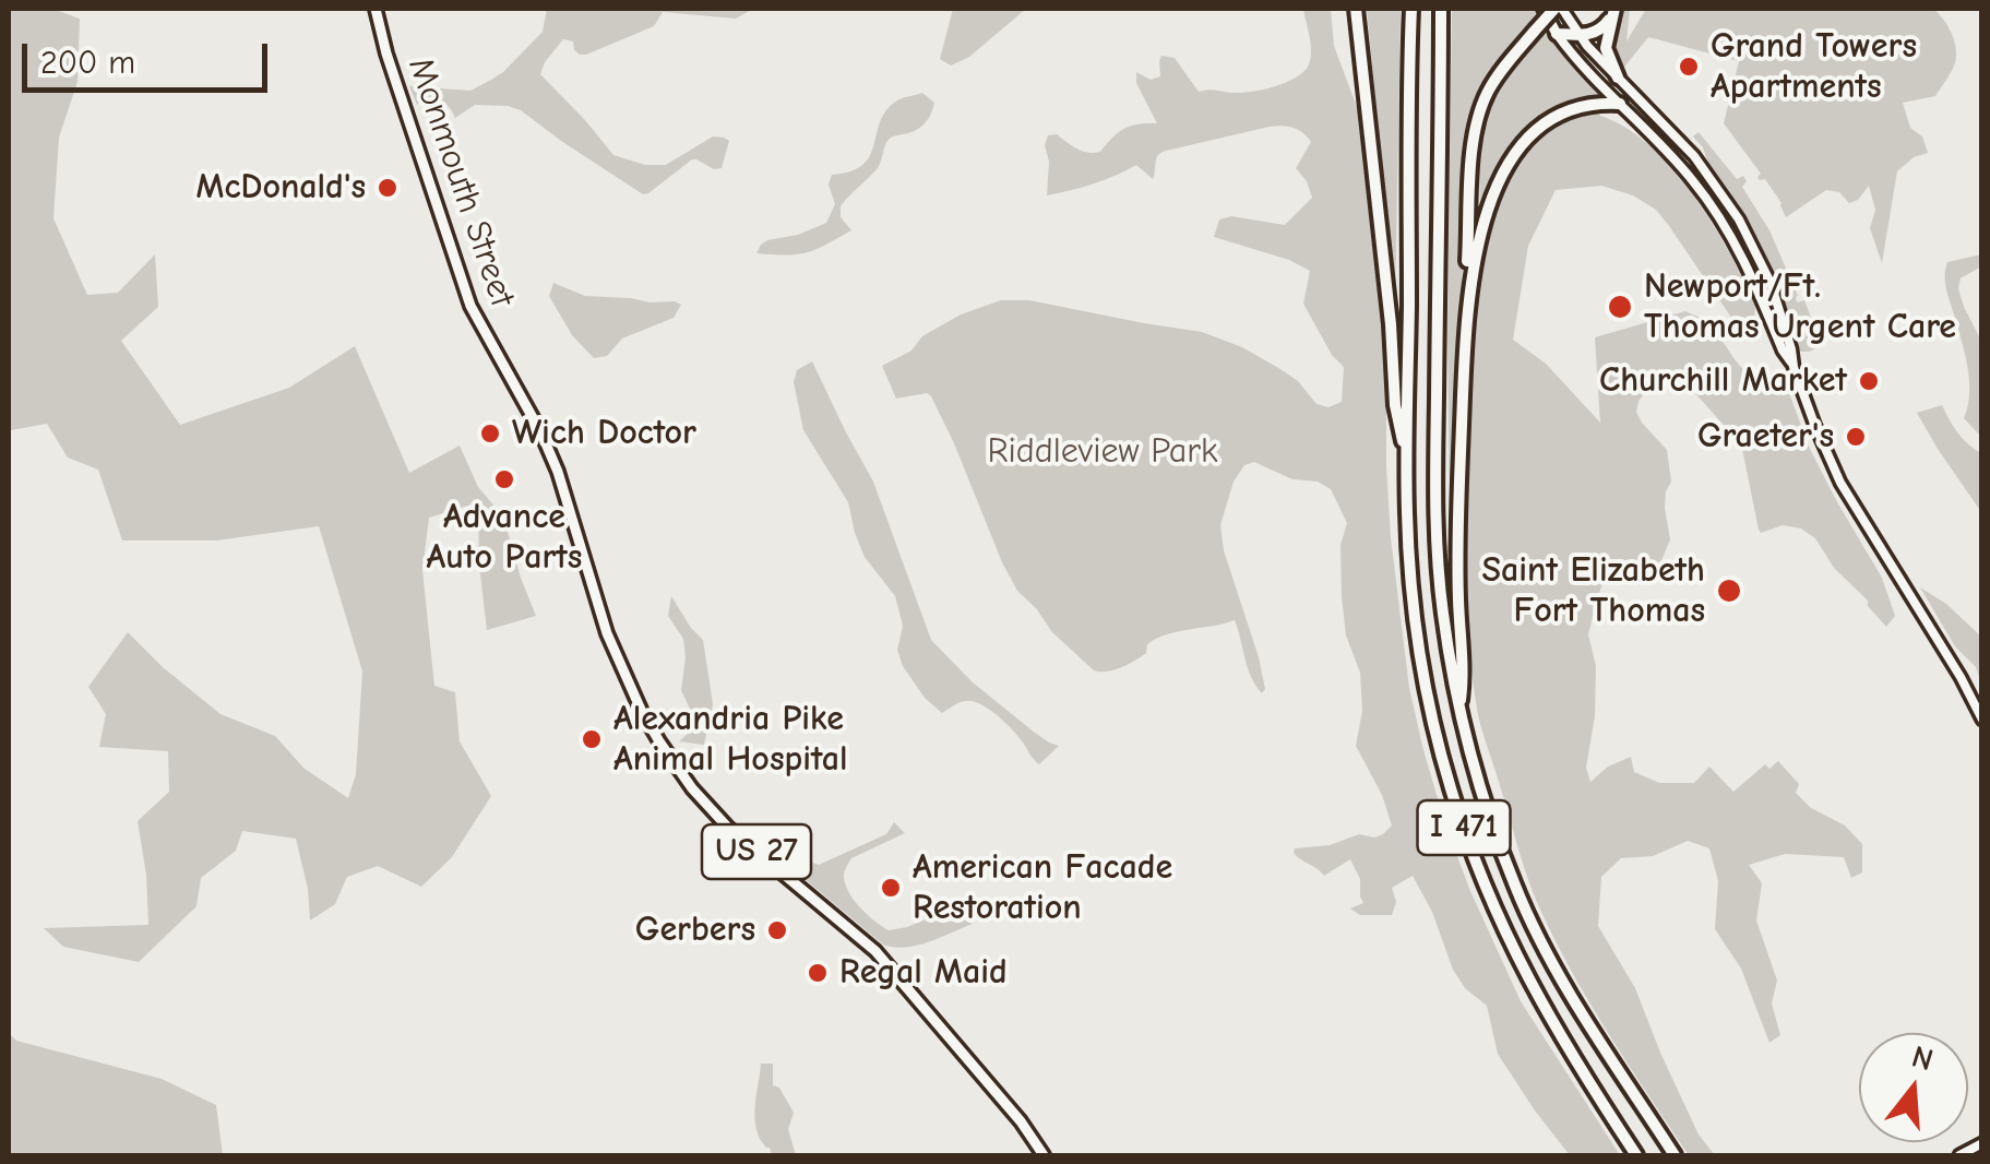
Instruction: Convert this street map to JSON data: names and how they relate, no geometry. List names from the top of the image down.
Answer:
{
  "streets": {
    "highway": ["I 471"],
    "main road": ["Monmouth Street", "US 27"]
  },
  "parks": ["Riddleview Park"],
  "places": [
    "Grand Towers Apartments",
    "McDonald's",
    "Newport/Ft. Thomas Urgent Care",
    "Churchill Market",
    "Wich Doctor",
    "Graeter's",
    "Advance Auto Parts",
    "Saint Elizabeth Fort Thomas",
    "Alexandria Pike Animal Hospital",
    "American Facade Restoration",
    "Gerbers",
    "Regal Maid"
  ],
  "scale_bar": "200 m",
  "north": "top"
}
